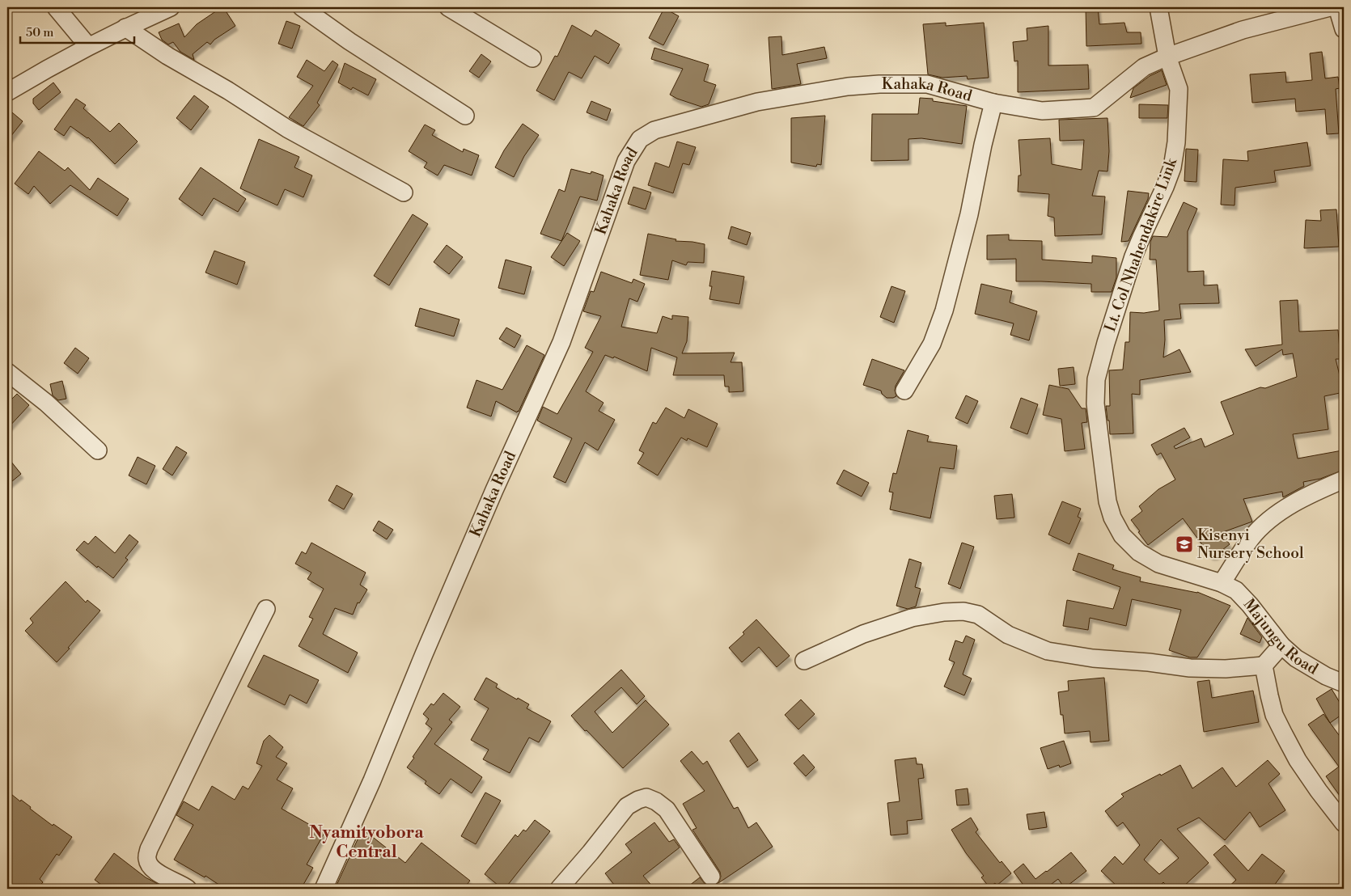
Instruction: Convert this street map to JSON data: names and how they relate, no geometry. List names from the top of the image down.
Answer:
{
  "streets": {
    "street": ["Kahaka Road", "Lt. Col Nhahendakire Link", "Majungu Road"]
  },
  "crossings": [
    ["Kahaka Road", "Lt. Col Nhahendakire Link"],
    ["Lt. Col Nhahendakire Link", "Majungu Road"]
  ],
  "districts": ["Nyamityobora Central"],
  "places": {
    "school or university": ["Kisenyi Nursery School"]
  },
  "scale_bar": "50 m"
}
